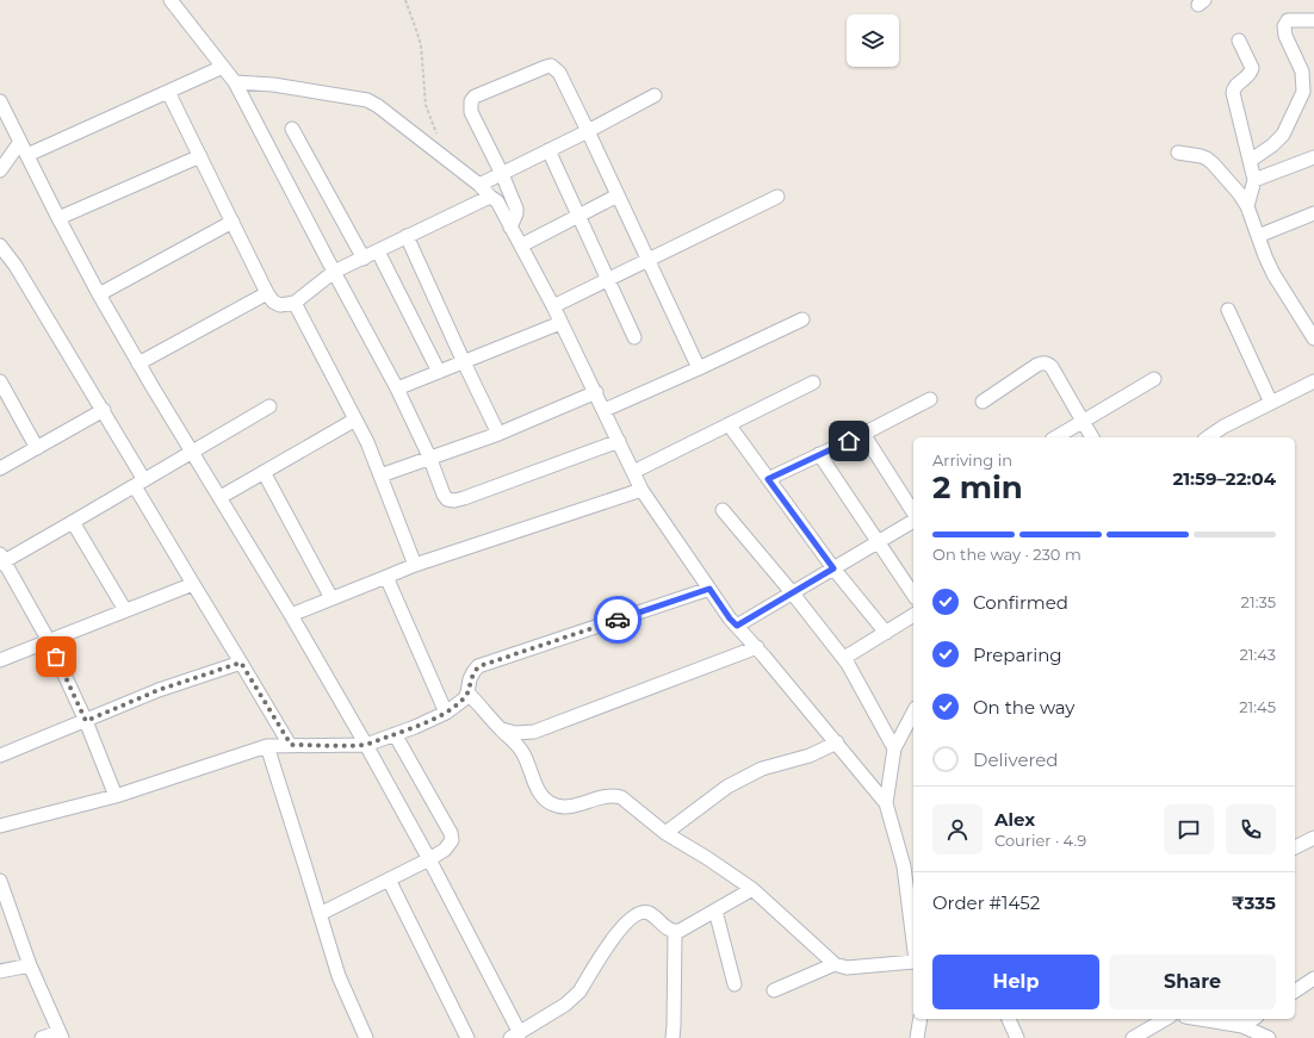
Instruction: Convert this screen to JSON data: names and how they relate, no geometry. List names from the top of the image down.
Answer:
{
  "page": {
    "heading": ["2 min", "Arriving in", "21:59–22:04"],
    "panel": [
      "Alex",
      "Courier · 4.9",
      "Order #1452",
      "₹335"
    ],
    "bar": "On the way · 230 m",
    "list": [
      ["Confirmed", "21:35"],
      ["Preparing", "21:43"],
      ["On the way", "21:45"],
      "Delivered"
    ],
    "buttons": ["Help", "Share"]
  }
}
